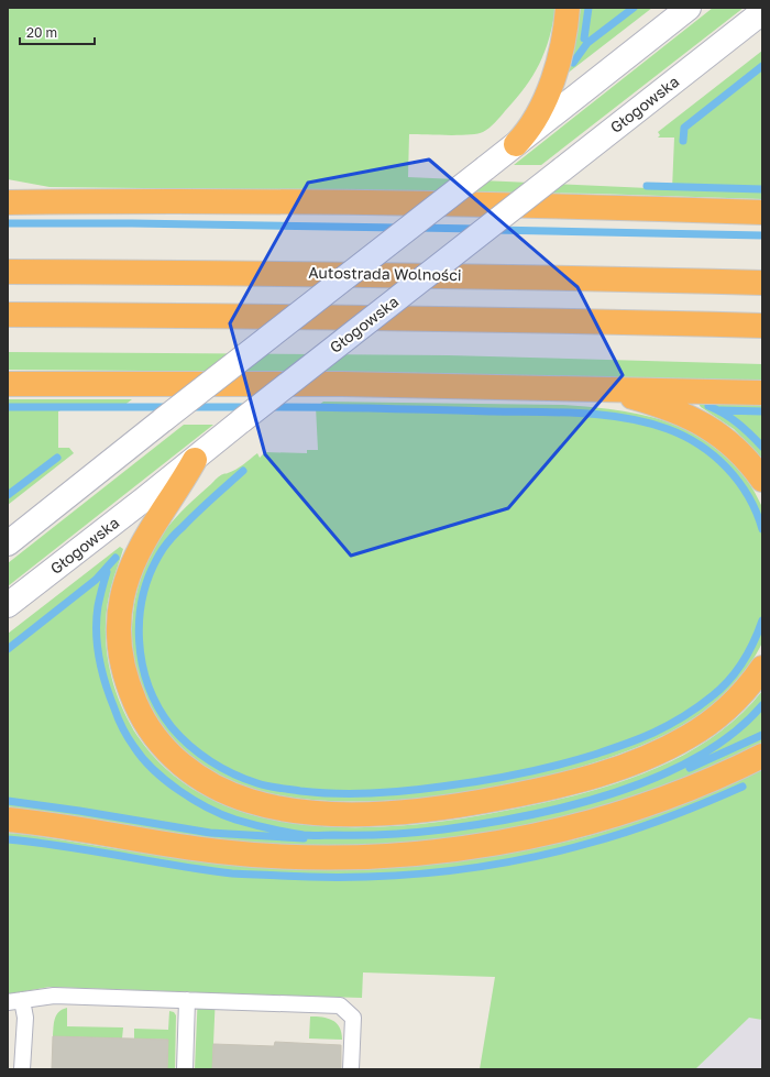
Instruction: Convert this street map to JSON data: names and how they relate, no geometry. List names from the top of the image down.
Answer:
{
  "streets": {
    "highway": ["Autostrada Wolności"],
    "main road": ["Głogowska"]
  },
  "scale_bar": "20 m"
}
